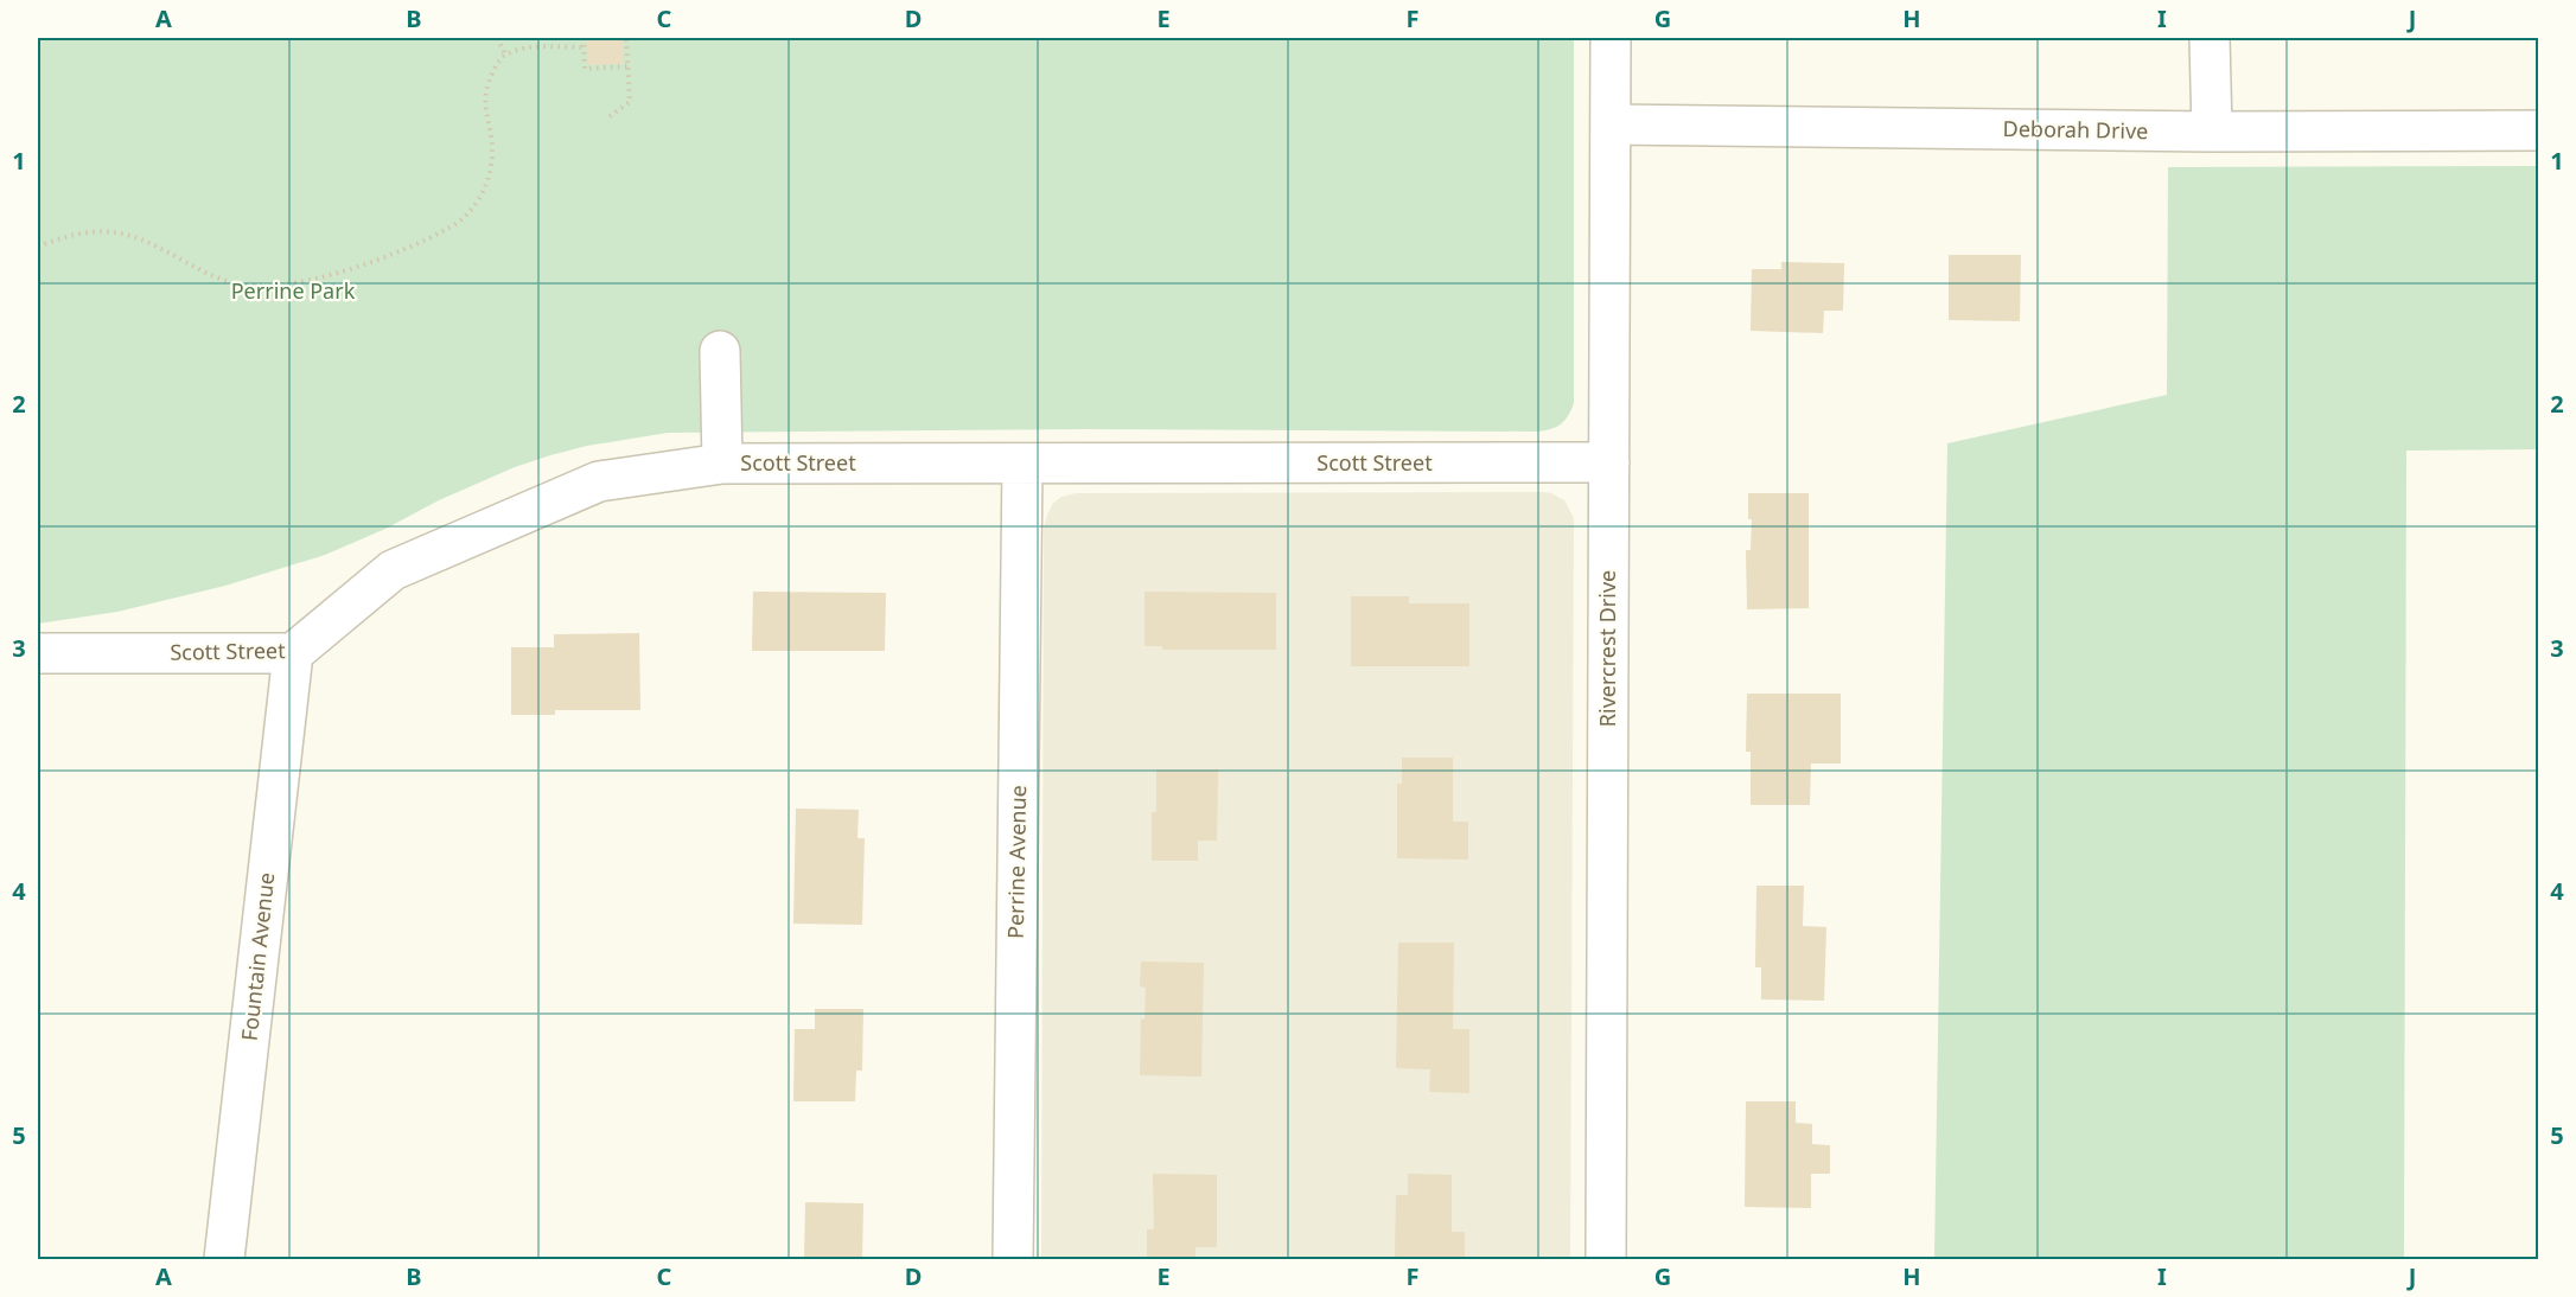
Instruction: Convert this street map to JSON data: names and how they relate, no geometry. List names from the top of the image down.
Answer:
{
  "streets": {
    "street": [
      "Deborah Drive",
      "Scott Street",
      "Rivercrest Drive",
      "Perrine Avenue",
      "Fountain Avenue"
    ]
  },
  "crossings": [
    ["Deborah Drive", "Rivercrest Drive"],
    ["Scott Street", "Rivercrest Drive"],
    ["Scott Street", "Perrine Avenue"],
    ["Scott Street", "Fountain Avenue"]
  ],
  "parks": ["Perrine Park"],
  "grid": {
    "columns": [
      "A",
      "B",
      "C",
      "D",
      "E",
      "F",
      "G",
      "H",
      "I",
      "J"
    ],
    "rows": [
      "1",
      "2",
      "3",
      "4",
      "5"
    ]
  }
}
